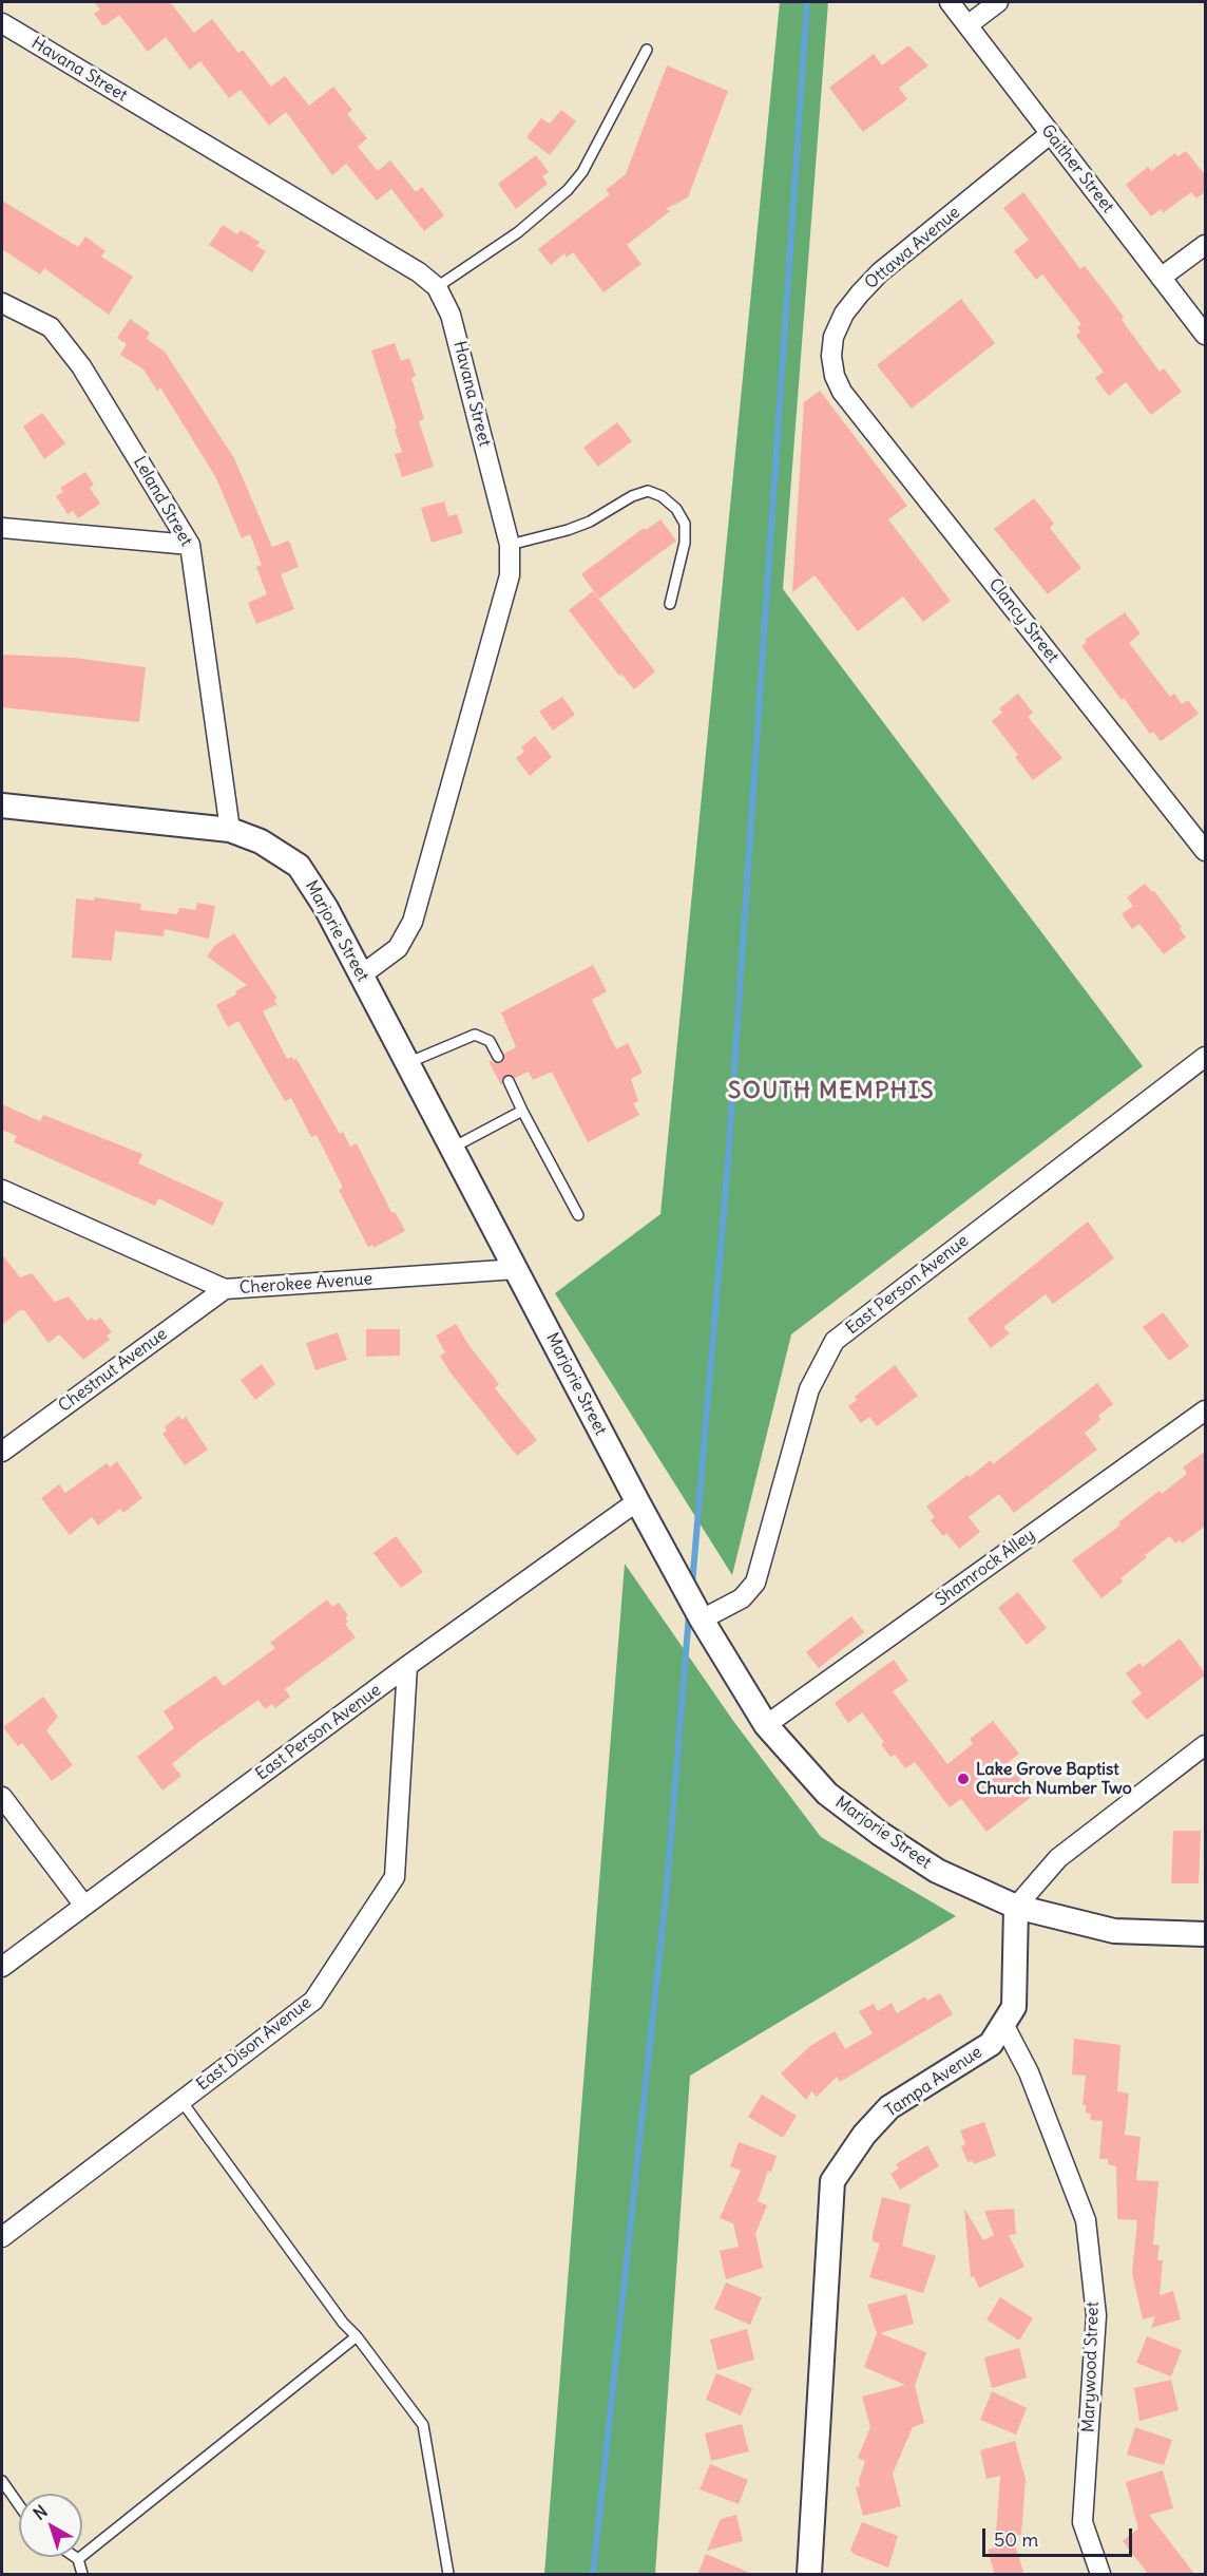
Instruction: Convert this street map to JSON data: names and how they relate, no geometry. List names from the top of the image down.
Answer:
{
  "streets": {
    "street": [
      "Havana Street",
      "Gaither Street",
      "Ottawa Avenue",
      "Leland Street",
      "Clancy Street",
      "Marjorie Street",
      "Cherokee Avenue",
      "East Person Avenue",
      "Chestnut Avenue",
      "Shamrock Alley",
      "East Dison Avenue",
      "Tampa Avenue",
      "Marywood Street"
    ]
  },
  "crossings": [
    ["Havana Street", "Marjorie Street"],
    ["Gaither Street", "Ottawa Avenue"],
    ["Ottawa Avenue", "Clancy Street"],
    ["Leland Street", "Marjorie Street"],
    ["Marjorie Street", "Cherokee Avenue"],
    ["Marjorie Street", "East Person Avenue"],
    ["Marjorie Street", "Shamrock Alley"],
    ["Marjorie Street", "Tampa Avenue"],
    ["Cherokee Avenue", "Chestnut Avenue"],
    ["East Person Avenue", "East Dison Avenue"],
    ["Tampa Avenue", "Marywood Street"]
  ],
  "districts": ["SOUTH MEMPHIS"],
  "places": ["Lake Grove Baptist Church Number Two"],
  "scale_bar": "50 m",
  "north": "top left"
}
